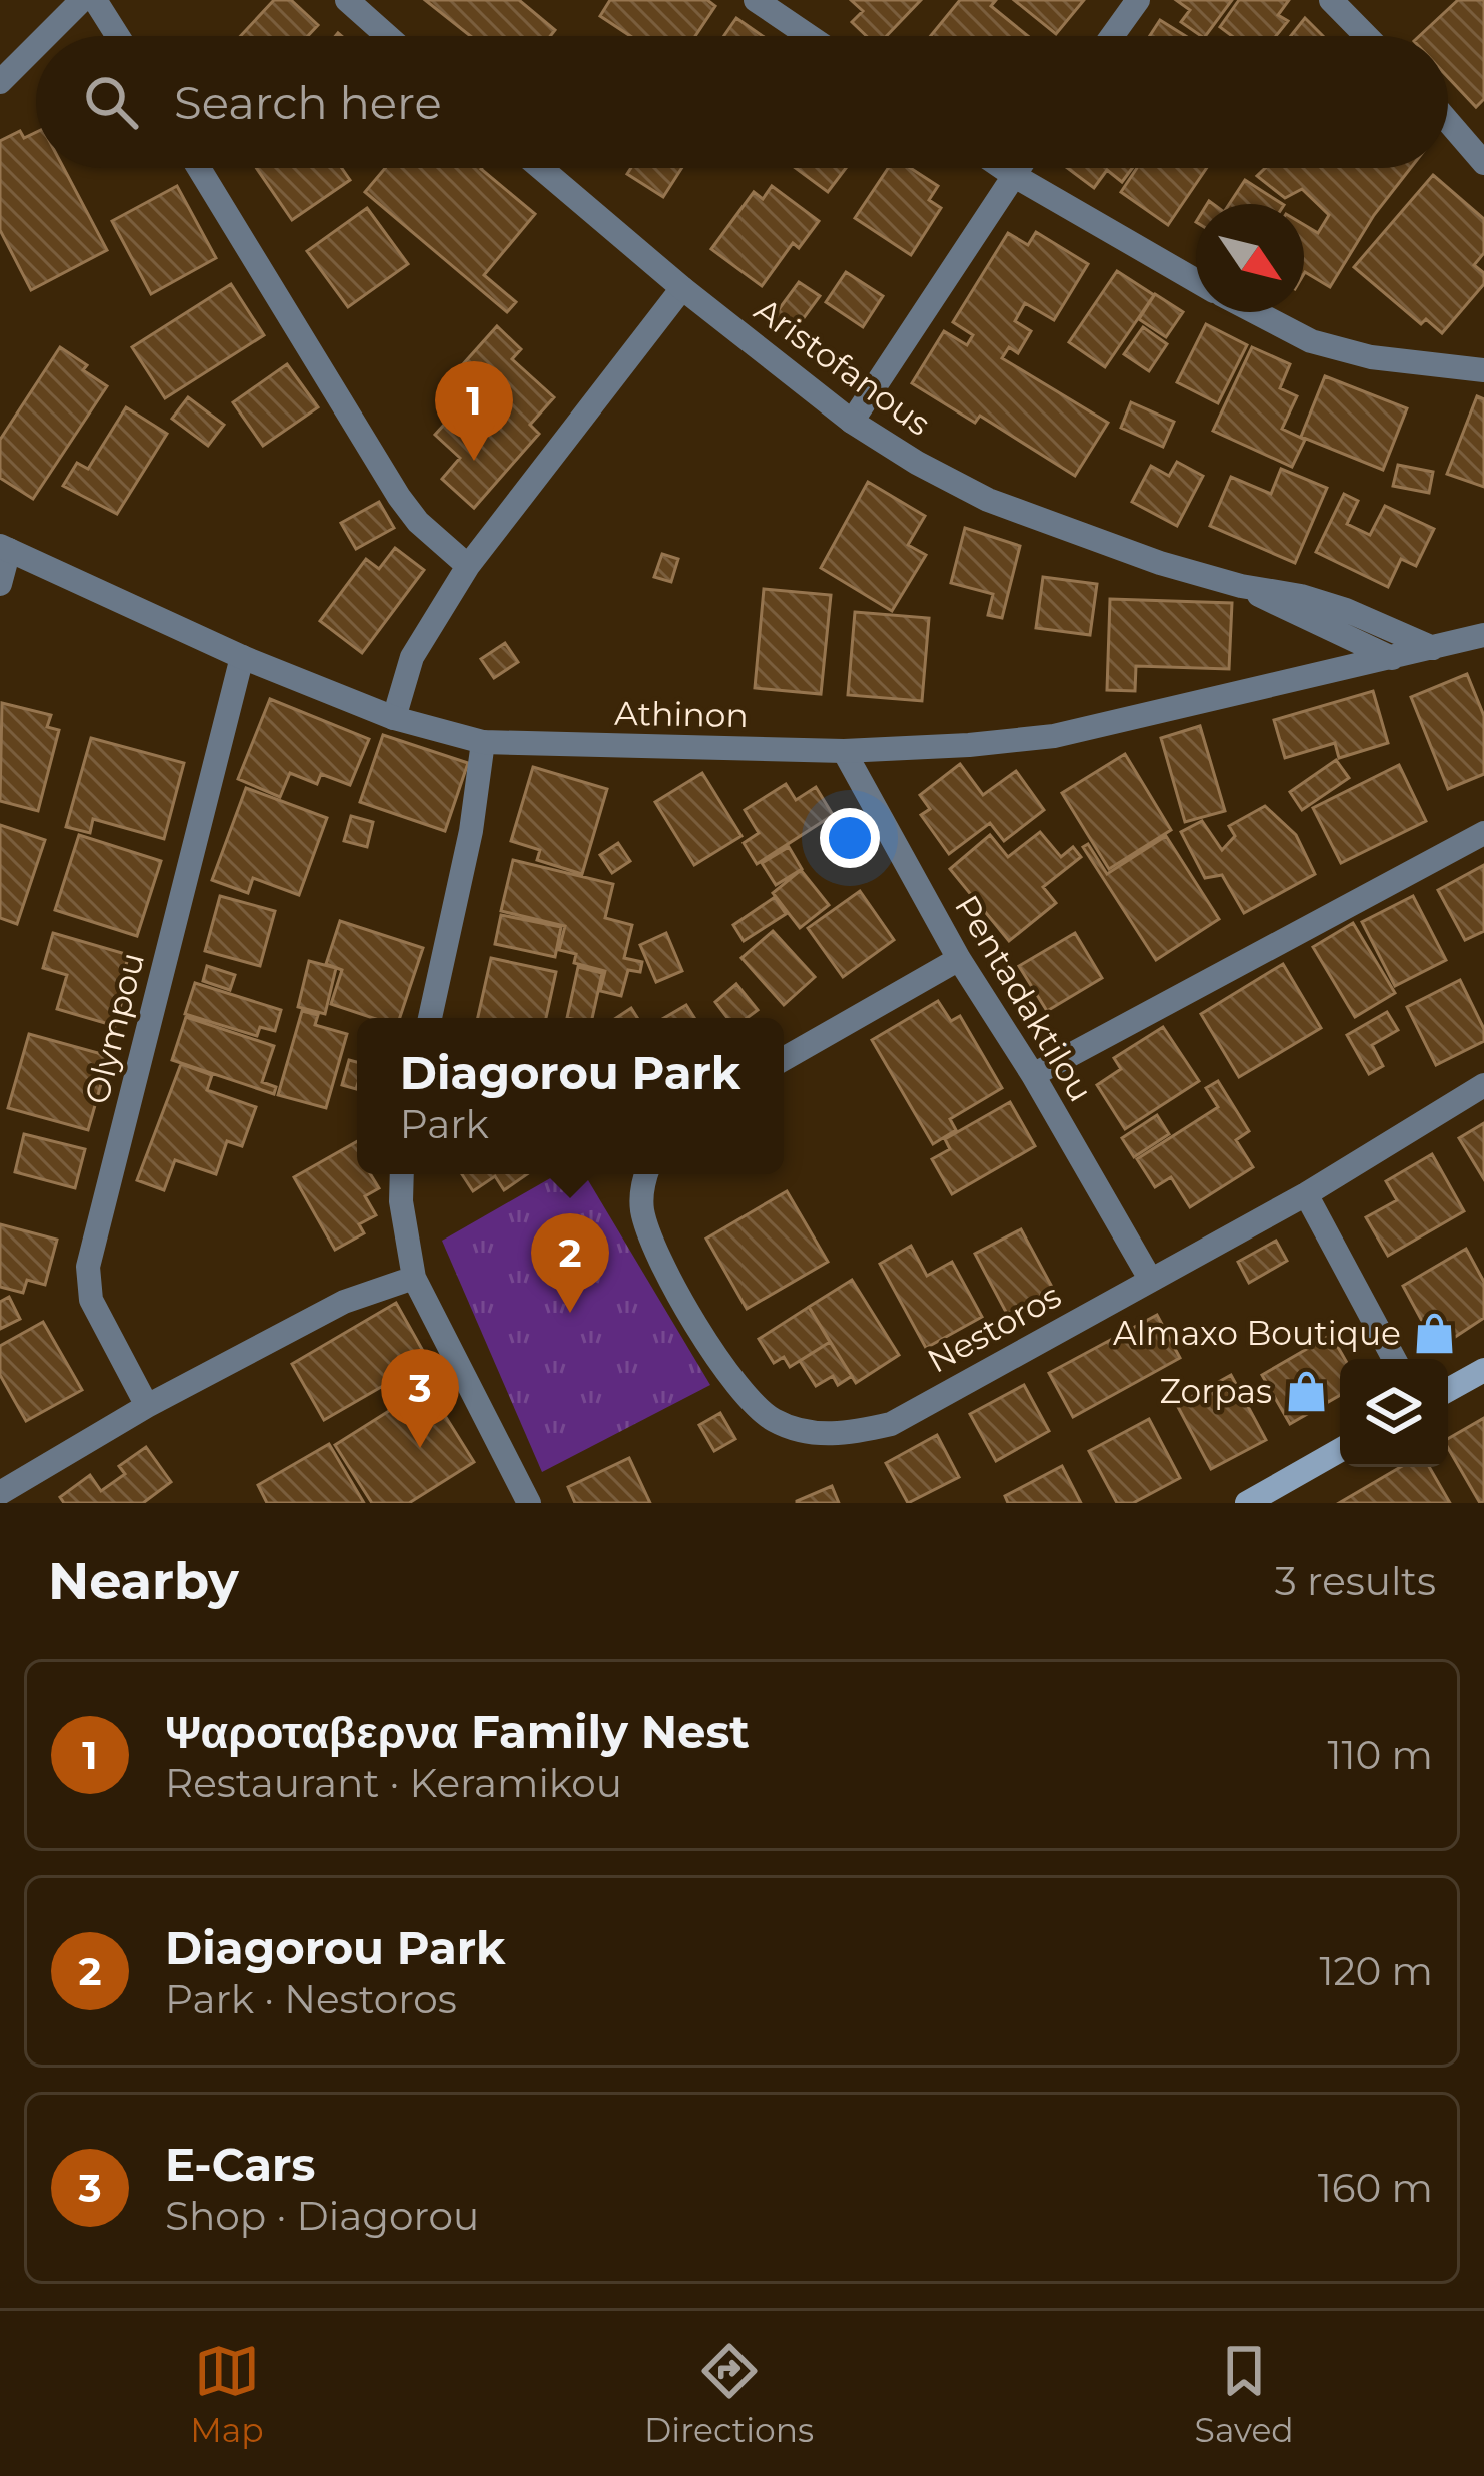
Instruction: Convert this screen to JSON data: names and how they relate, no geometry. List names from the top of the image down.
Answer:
{
  "streets": {
    "street": [
      "Aristofanous",
      "Athinon",
      "Pentadaktilou",
      "Olympou",
      "Nestoros"
    ]
  },
  "crossings": [
    ["Aristofanous", "Athinon"],
    ["Athinon", "Pentadaktilou"],
    ["Athinon", "Olympou"],
    ["Pentadaktilou", "Nestoros"]
  ],
  "places": {
    "shop": ["Almaxo Boutique", "Zorpas"]
  },
  "north": "bottom right",
  "page": {
    "search": "Search here",
    "pins": ["1", "2", "3"],
    "popup": ["Diagorou Park", "Park"],
    "heading": ["Nearby", "3 results"],
    "list": [
      {
        "mark": "1",
        "name": "Ψαροταβερνα Family Nest",
        "note": "Restaurant · Keramikou",
        "value": "110 m"
      },
      {
        "mark": "2",
        "name": "Diagorou Park",
        "note": "Park · Nestoros",
        "value": "120 m"
      },
      {
        "mark": "3",
        "name": "E-Cars",
        "note": "Shop · Diagorou",
        "value": "160 m"
      }
    ],
    "nav": ["Map", "Directions", "Saved"]
  }
}
